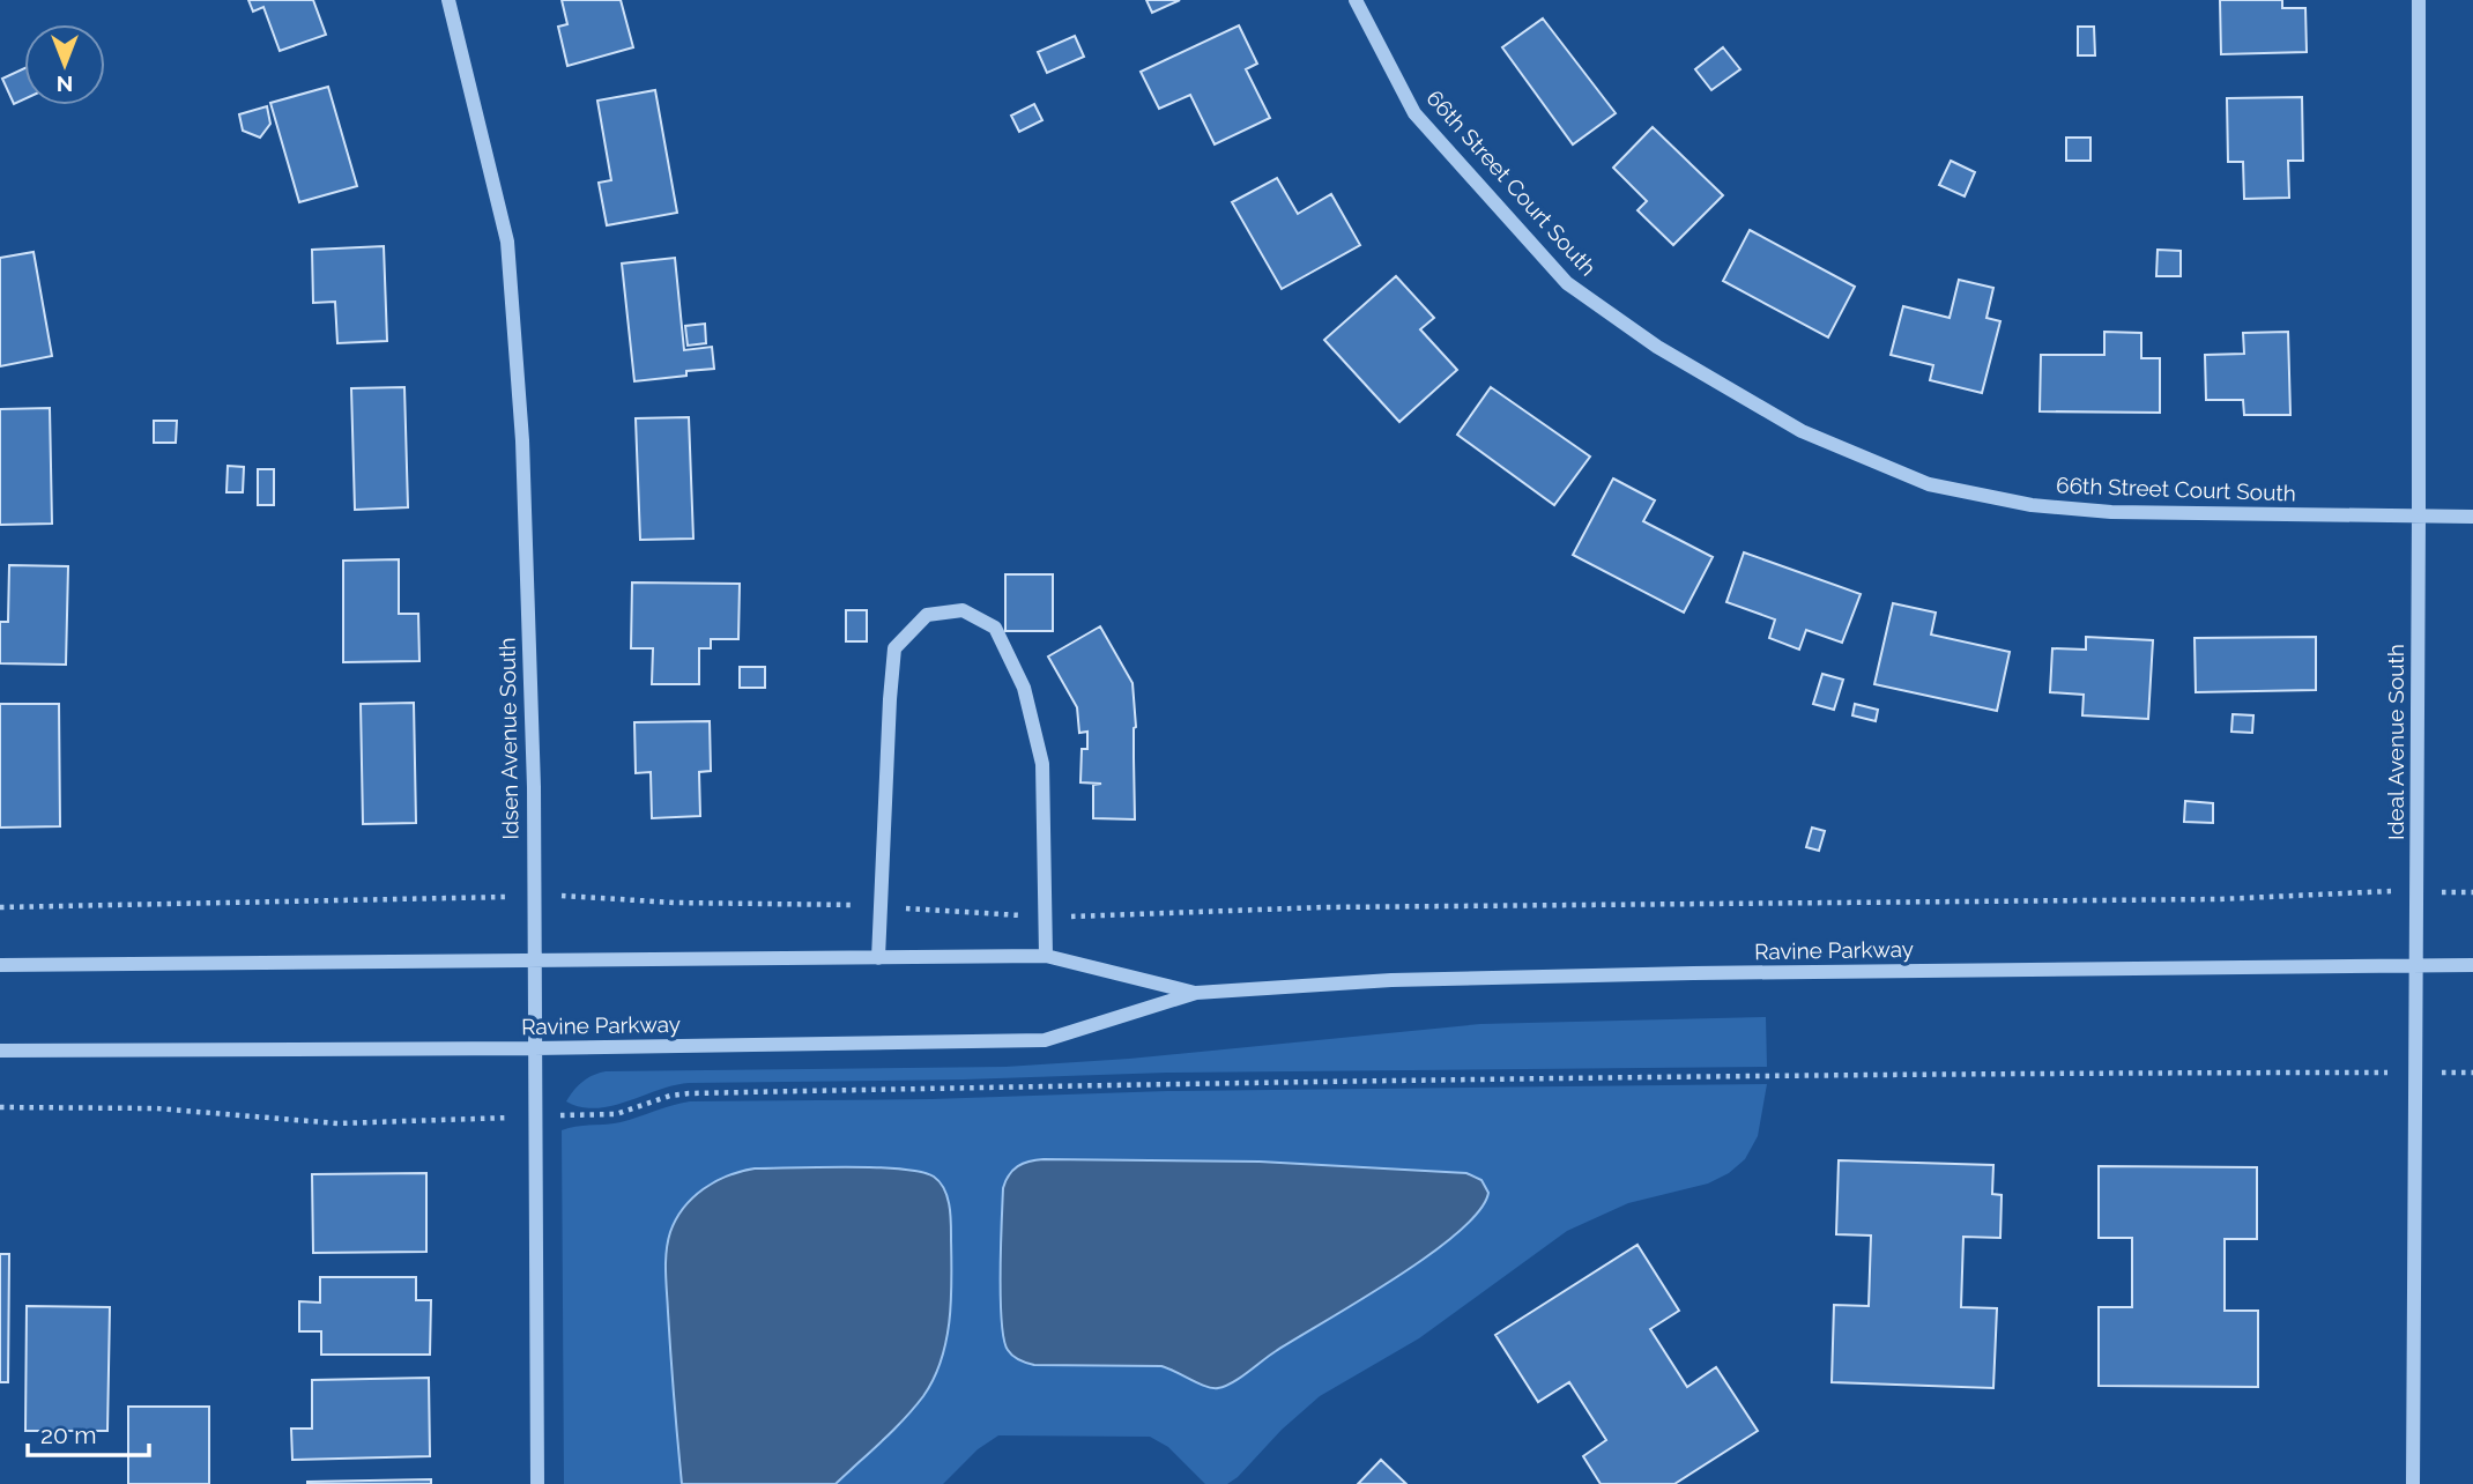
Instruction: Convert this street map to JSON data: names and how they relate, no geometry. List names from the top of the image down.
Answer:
{
  "streets": {
    "street": [
      "66th Street Court South",
      "Idsen Avenue South",
      "Ideal Avenue South",
      "Ravine Parkway"
    ]
  },
  "crossings": [
    ["66th Street Court South", "Ideal Avenue South"],
    ["Idsen Avenue South", "Ravine Parkway"],
    ["Ideal Avenue South", "Ravine Parkway"]
  ],
  "scale_bar": "20 m",
  "north": "bottom"
}
